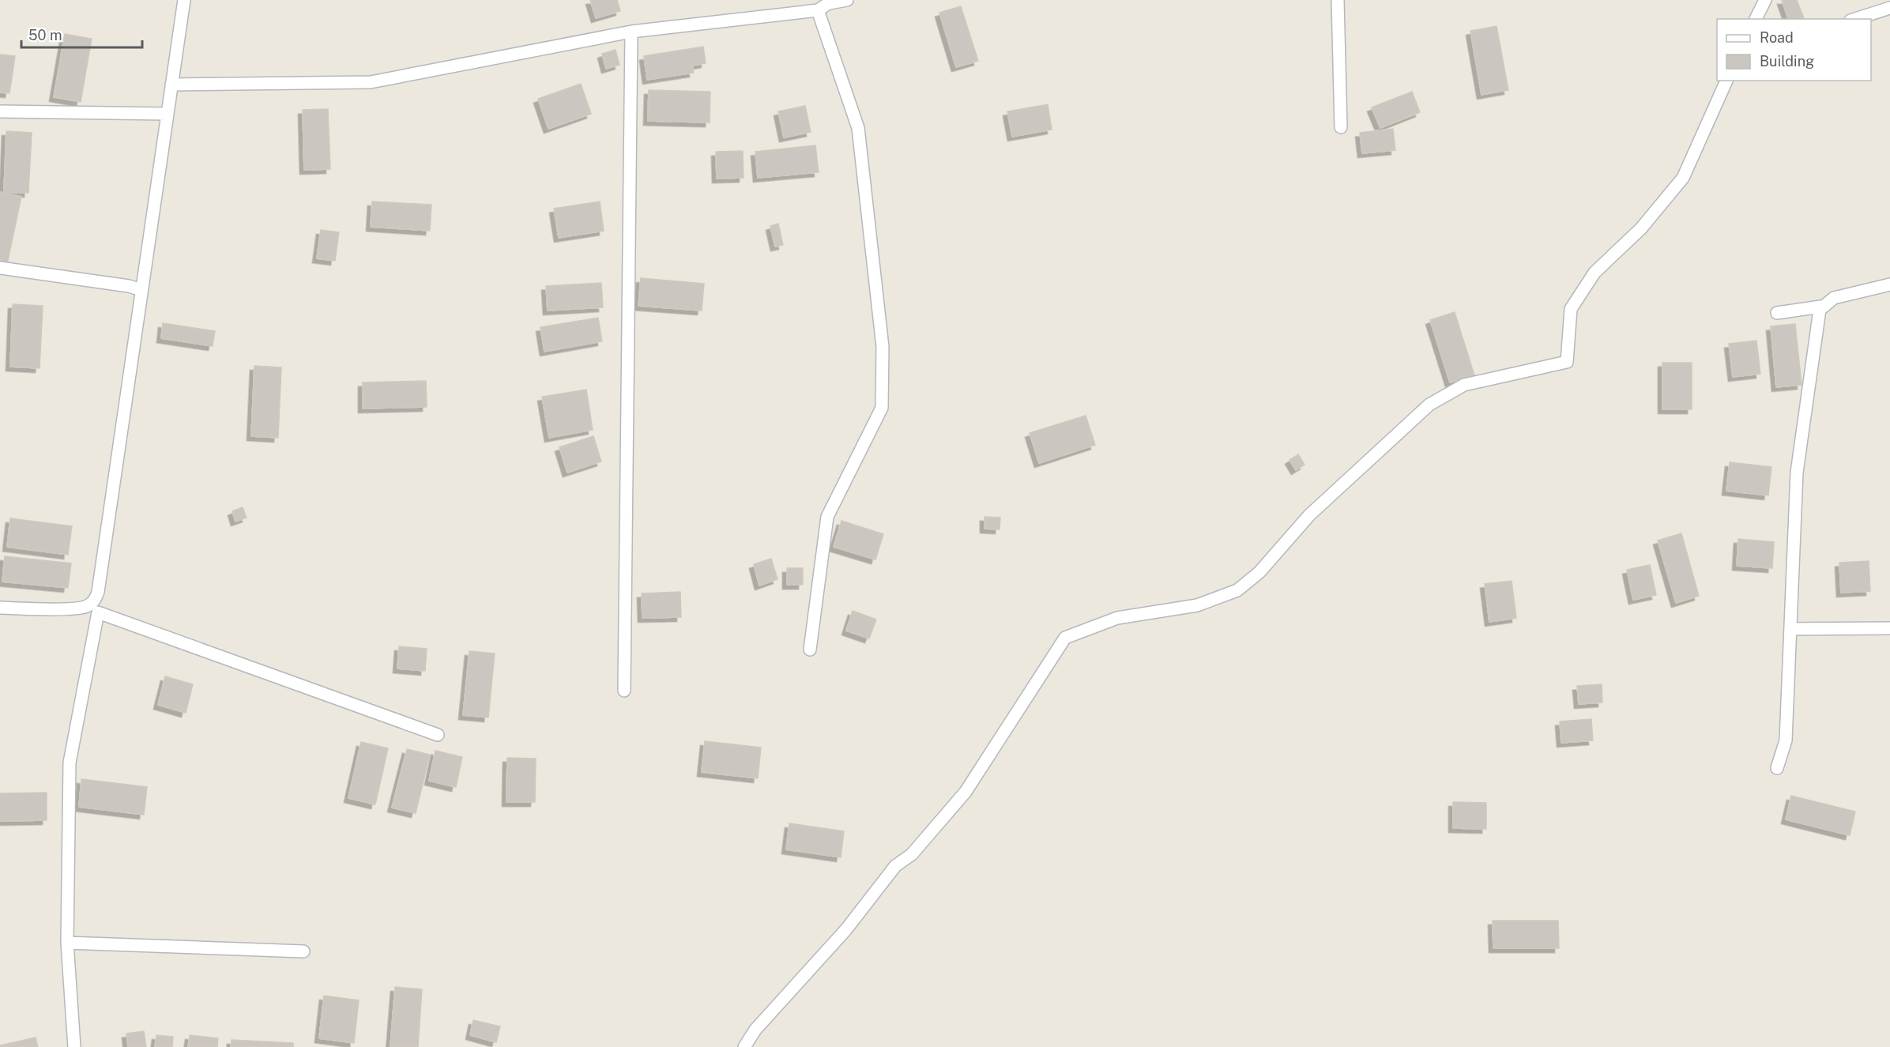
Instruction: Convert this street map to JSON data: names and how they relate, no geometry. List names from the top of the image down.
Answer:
{
  "legend": ["Road", "Building"],
  "scale_bar": "50 m"
}
